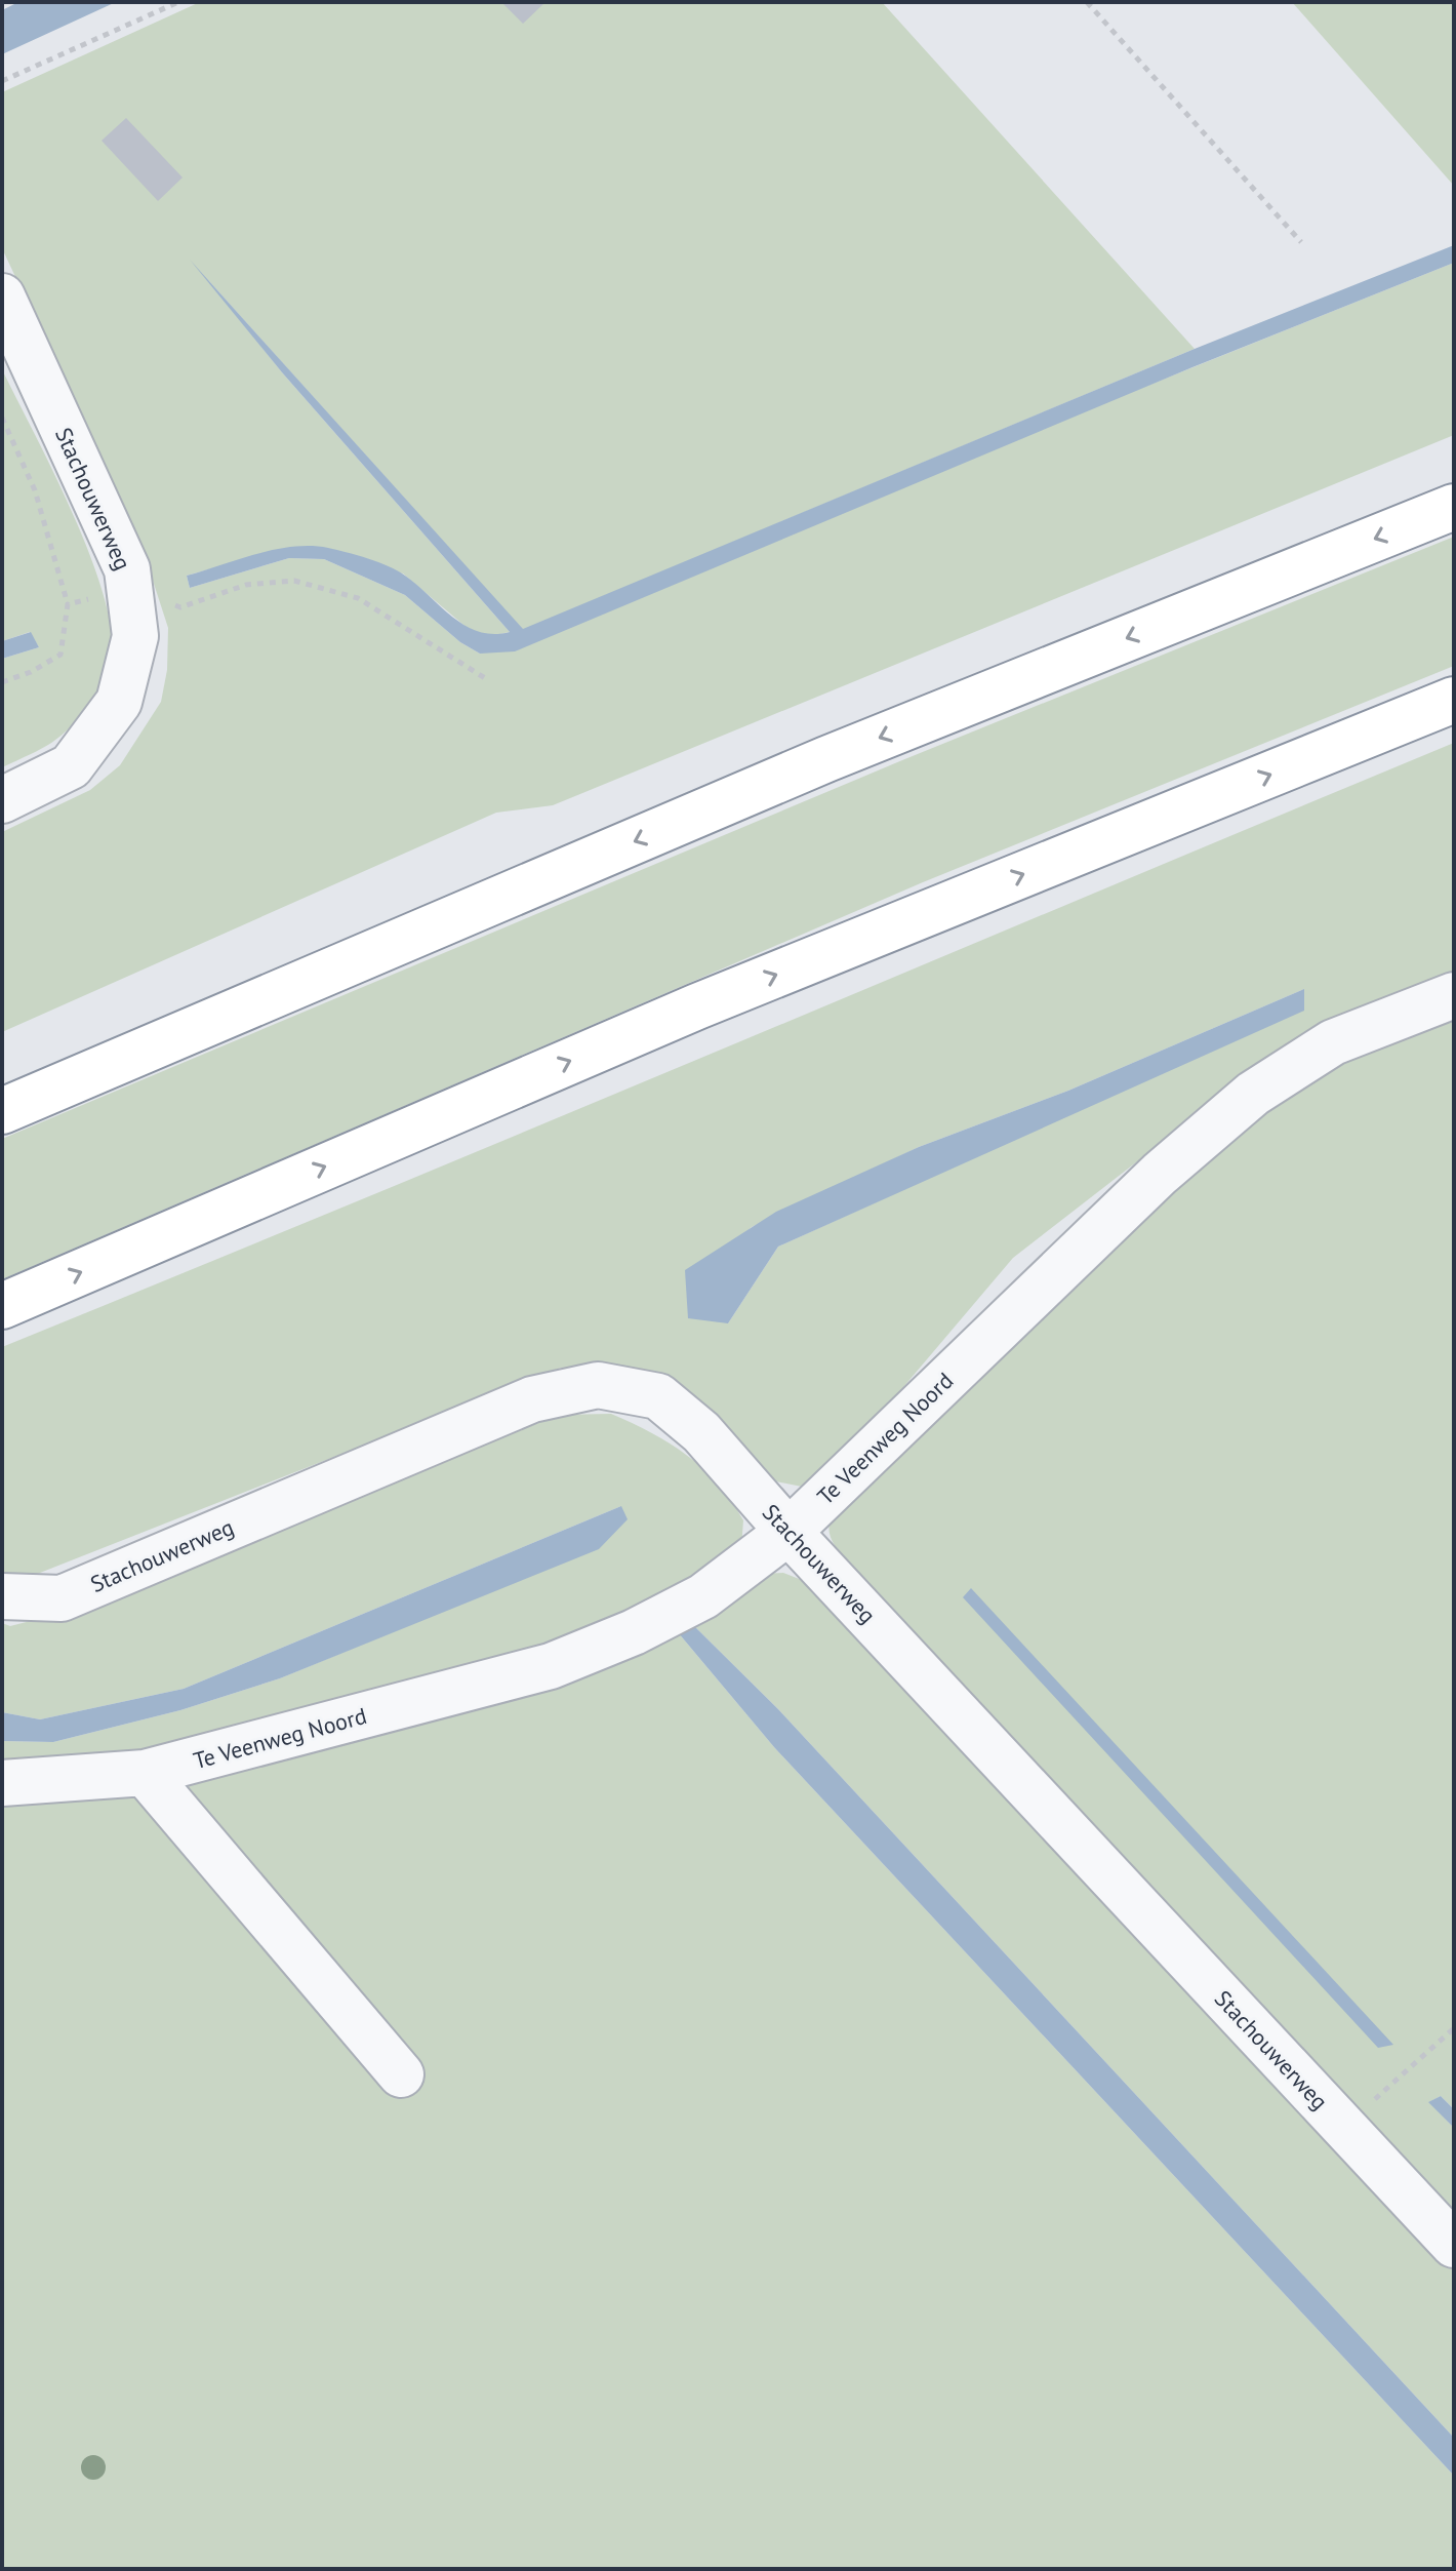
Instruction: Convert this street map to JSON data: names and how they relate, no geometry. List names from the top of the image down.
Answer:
{
  "streets": {
    "street": ["Stachouwerweg", "Te Veenweg Noord"]
  },
  "crossings": [
    ["Stachouwerweg", "Te Veenweg Noord"]
  ]
}
